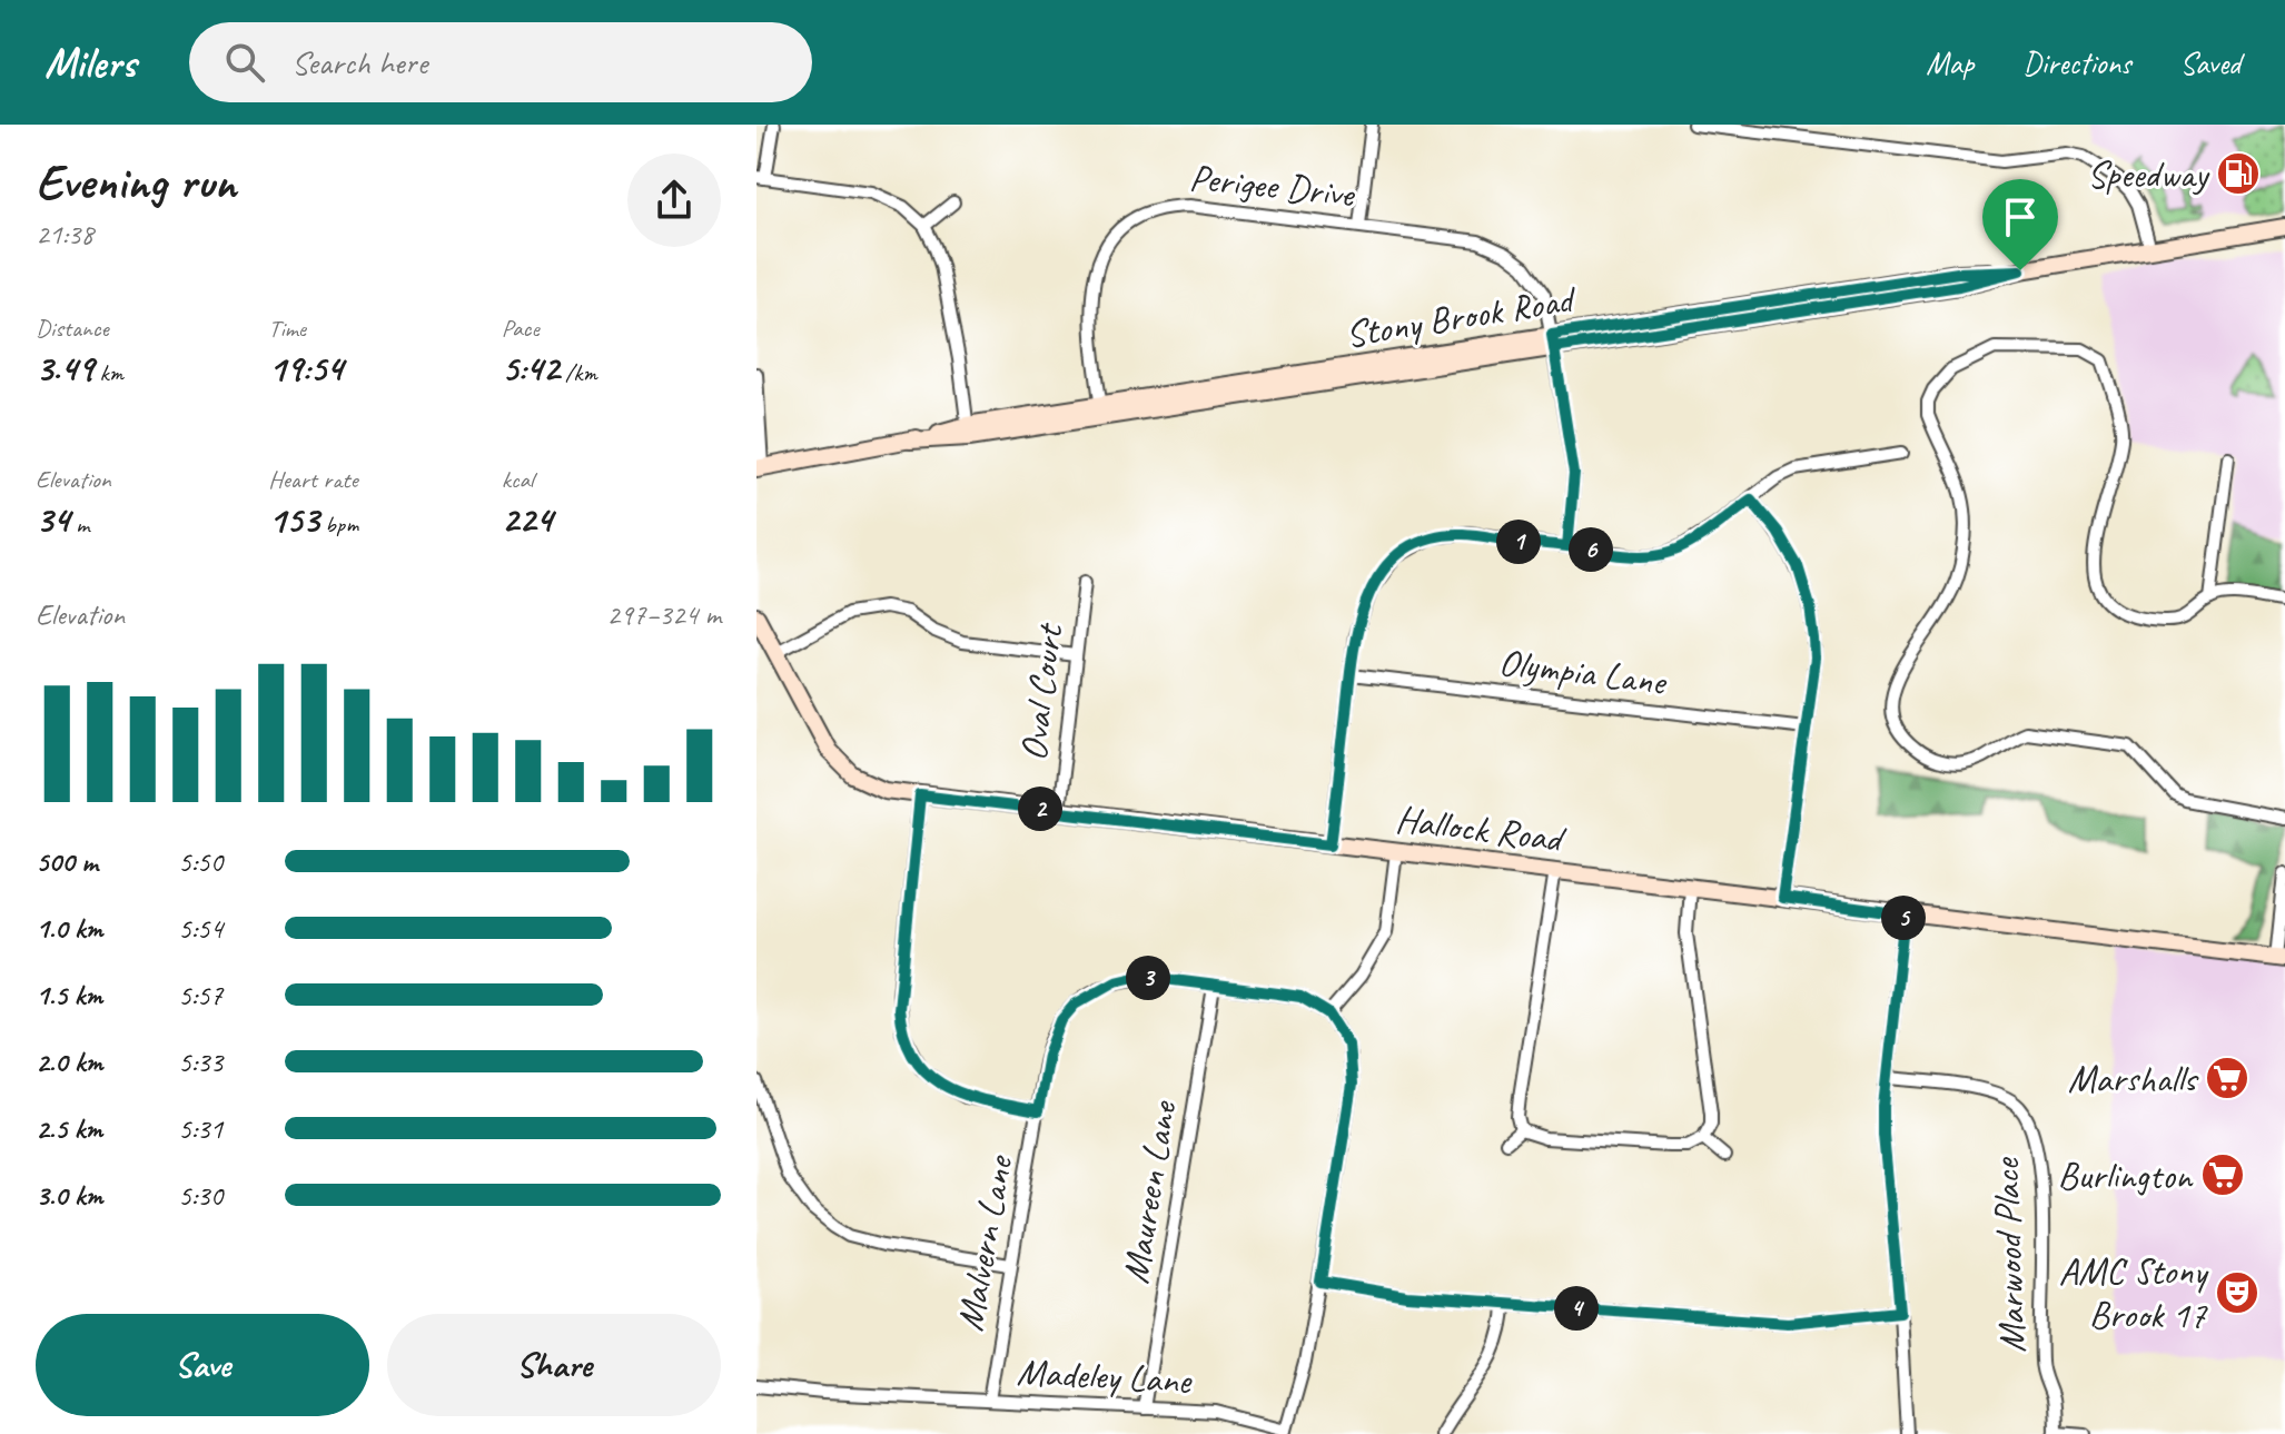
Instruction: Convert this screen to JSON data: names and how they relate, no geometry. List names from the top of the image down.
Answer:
{
  "streets": {
    "street": [
      "Perigee Drive",
      "Stony Brook Road",
      "Olympia Lane",
      "Oval Court",
      "Hallock Road",
      "Maureen Lane",
      "Malvern Lane",
      "Marwood Place",
      "Madeley Lane"
    ]
  },
  "crossings": [
    ["Perigee Drive", "Stony Brook Road"],
    ["Oval Court", "Hallock Road"],
    ["Maureen Lane", "Malvern Lane"],
    ["Maureen Lane", "Madeley Lane"],
    ["Malvern Lane", "Madeley Lane"]
  ],
  "places": {
    "fuel station": ["Speedway"],
    "supermarket": ["Marshalls", "Burlington"],
    "theatre": ["AMC Stony Brook 17"]
  },
  "page": {
    "header": "Milers",
    "search": "Search here",
    "nav": ["Map", "Directions", "Saved"],
    "heading": ["Evening run", "21:38"],
    "stats": [
      ["Distance", "3.49 km"],
      ["Time", "19:54"],
      ["Pace", "5:42 /km"],
      ["Elevation", "34 m"],
      ["Heart rate", "153 bpm"],
      ["kcal", "224"]
    ],
    "pins": [
      "1",
      "6",
      "2",
      "5",
      "3",
      "4"
    ],
    "chart": ["Elevation", "297–324 m"],
    "list": [
      {
        "name": "500 m",
        "note": "5:50"
      },
      {
        "name": "1.0 km",
        "note": "5:54"
      },
      {
        "name": "1.5 km",
        "note": "5:57"
      },
      {
        "name": "2.0 km",
        "note": "5:33"
      },
      {
        "name": "2.5 km",
        "note": "5:31"
      },
      {
        "name": "3.0 km",
        "note": "5:30"
      }
    ],
    "buttons": ["Save", "Share"]
  }
}
